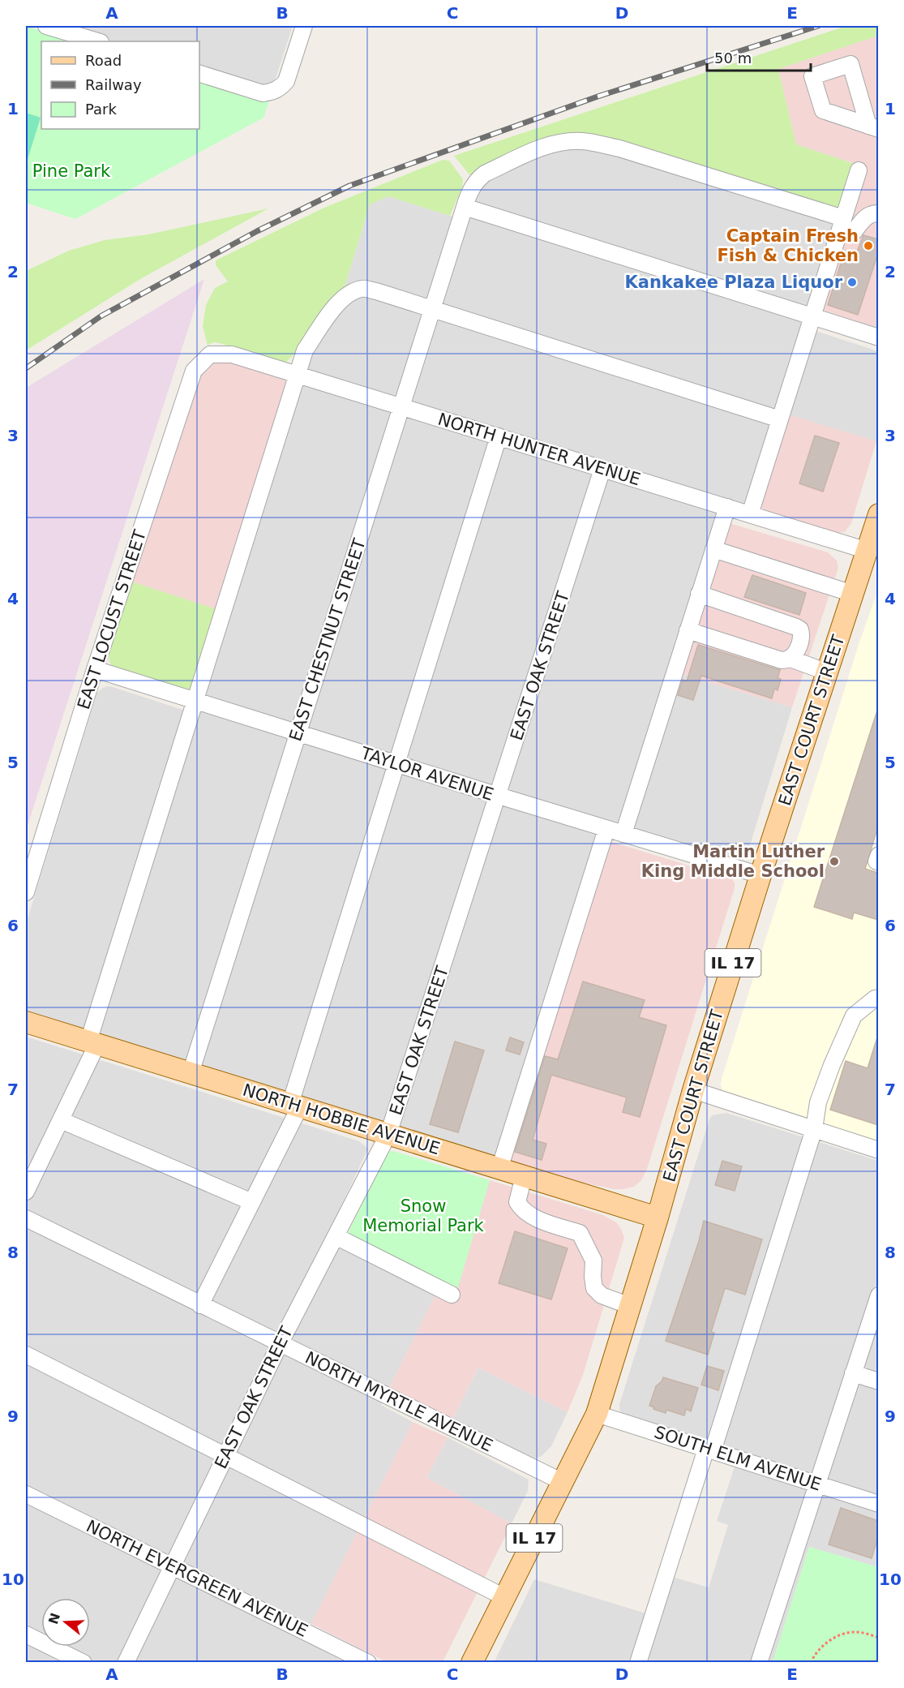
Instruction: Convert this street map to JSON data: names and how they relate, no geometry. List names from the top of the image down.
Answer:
{
  "streets": {
    "main road": ["EAST COURT STREET", "IL 17", "NORTH HOBBIE AVENUE"],
    "street": [
      "NORTH HUNTER AVENUE",
      "EAST LOCUST STREET",
      "EAST CHESTNUT STREET",
      "EAST OAK STREET",
      "TAYLOR AVENUE",
      "NORTH MYRTLE AVENUE",
      "SOUTH ELM AVENUE",
      "NORTH EVERGREEN AVENUE"
    ]
  },
  "crossings": [
    ["NORTH HUNTER AVENUE", "EAST LOCUST STREET"],
    ["NORTH HUNTER AVENUE", "EAST CHESTNUT STREET"],
    ["NORTH HUNTER AVENUE", "EAST OAK STREET"],
    ["NORTH HUNTER AVENUE", "EAST COURT STREET"],
    ["EAST LOCUST STREET", "TAYLOR AVENUE"],
    ["EAST CHESTNUT STREET", "TAYLOR AVENUE"],
    ["EAST CHESTNUT STREET", "NORTH HOBBIE AVENUE"],
    ["EAST OAK STREET", "TAYLOR AVENUE"],
    ["EAST OAK STREET", "NORTH HOBBIE AVENUE"],
    ["EAST OAK STREET", "NORTH MYRTLE AVENUE"],
    ["EAST OAK STREET", "NORTH EVERGREEN AVENUE"],
    ["EAST COURT STREET", "TAYLOR AVENUE"],
    ["EAST COURT STREET", "NORTH HOBBIE AVENUE"],
    ["EAST COURT STREET", "NORTH MYRTLE AVENUE"],
    ["EAST COURT STREET", "SOUTH ELM AVENUE"]
  ],
  "parks": ["Pine Park", "Snow Memorial Park"],
  "places": ["Captain Fresh Fish & Chicken", "Kankakee Plaza Liquor", "Martin Luther King Middle School"],
  "legend": ["Road", "Railway", "Park"],
  "scale_bar": "50 m",
  "north": "left",
  "grid": {
    "columns": [
      "A",
      "B",
      "C",
      "D",
      "E"
    ],
    "rows": [
      "1",
      "2",
      "3",
      "4",
      "5",
      "6",
      "7",
      "8",
      "9",
      "10"
    ]
  }
}
